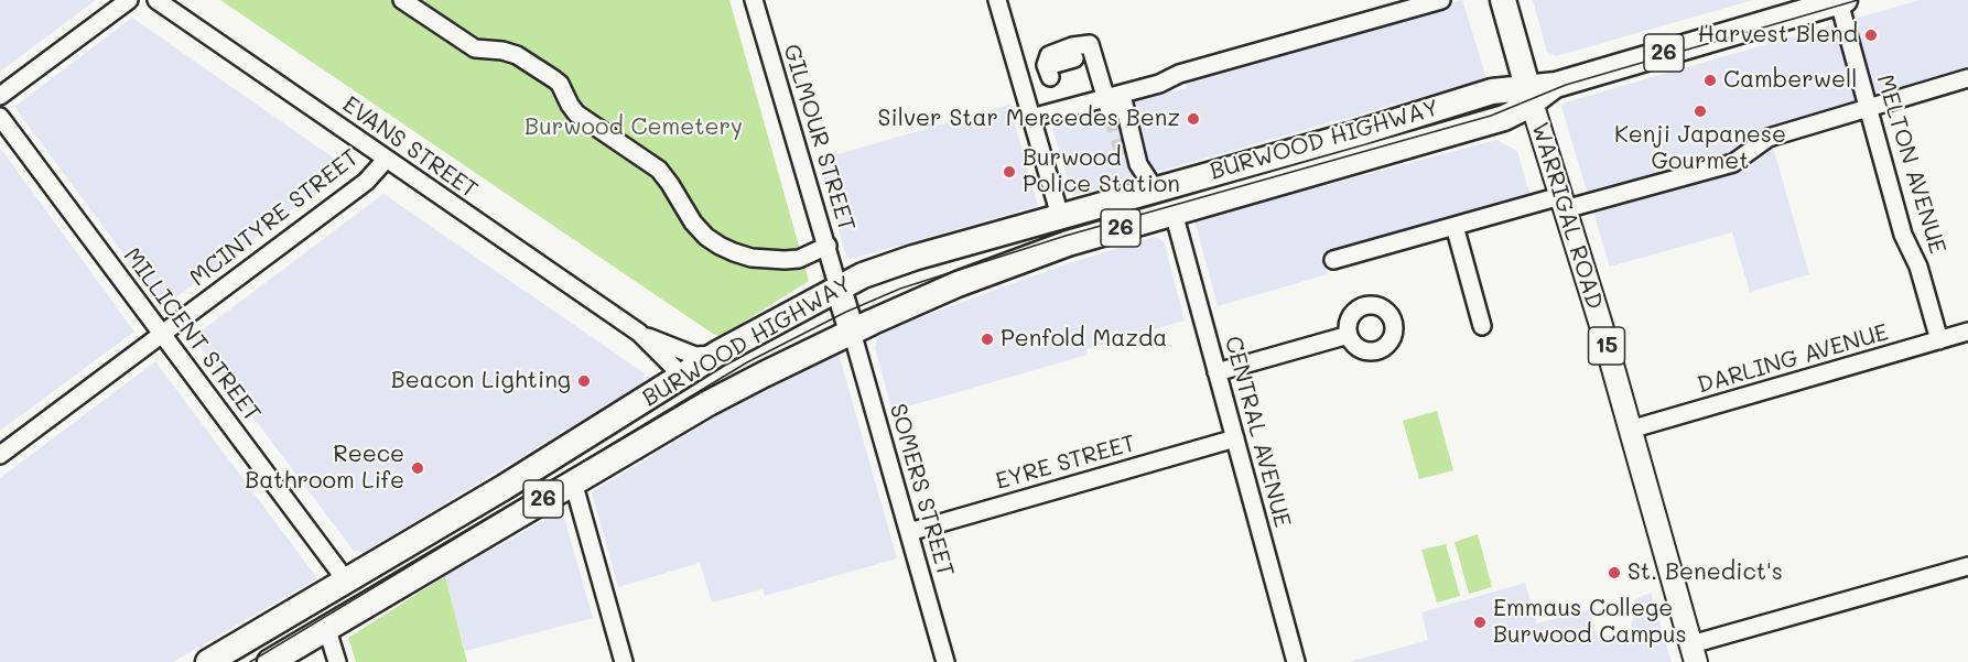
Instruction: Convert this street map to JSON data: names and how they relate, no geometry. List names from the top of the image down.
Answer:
{
  "streets": {
    "highway": [
      "26",
      "BURWOOD HIGHWAY",
      "WARRIGAL ROAD",
      "15"
    ],
    "street": [
      "GILMOUR STREET",
      "EVANS STREET",
      "MELTON AVENUE",
      "MCINTYRE STREET",
      "MILLICENT STREET",
      "DARLING AVENUE",
      "CENTRAL AVENUE",
      "EYRE STREET",
      "SOMERS STREET"
    ]
  },
  "crossings": [
    ["26", "BURWOOD HIGHWAY"],
    ["26", "MELTON AVENUE"],
    ["26", "WARRIGAL ROAD"],
    ["GILMOUR STREET", "BURWOOD HIGHWAY"],
    ["BURWOOD HIGHWAY", "EVANS STREET"],
    ["BURWOOD HIGHWAY", "WARRIGAL ROAD"],
    ["BURWOOD HIGHWAY", "MILLICENT STREET"],
    ["BURWOOD HIGHWAY", "CENTRAL AVENUE"],
    ["BURWOOD HIGHWAY", "SOMERS STREET"],
    ["EVANS STREET", "MCINTYRE STREET"],
    ["MELTON AVENUE", "DARLING AVENUE"],
    ["WARRIGAL ROAD", "DARLING AVENUE"],
    ["MCINTYRE STREET", "MILLICENT STREET"],
    ["CENTRAL AVENUE", "EYRE STREET"],
    ["EYRE STREET", "SOMERS STREET"]
  ],
  "parks": ["Burwood Cemetery"],
  "places": [
    "Harvest Blend",
    "Camberwell",
    "Kenji Japanese Gourmet",
    "Silver Star Mercedes Benz",
    "Burwood Police Station",
    "Penfold Mazda",
    "Beacon Lighting",
    "Reece Bathroom Life",
    "St. Benedict's",
    "Emmaus College Burwood Campus"
  ]
}
